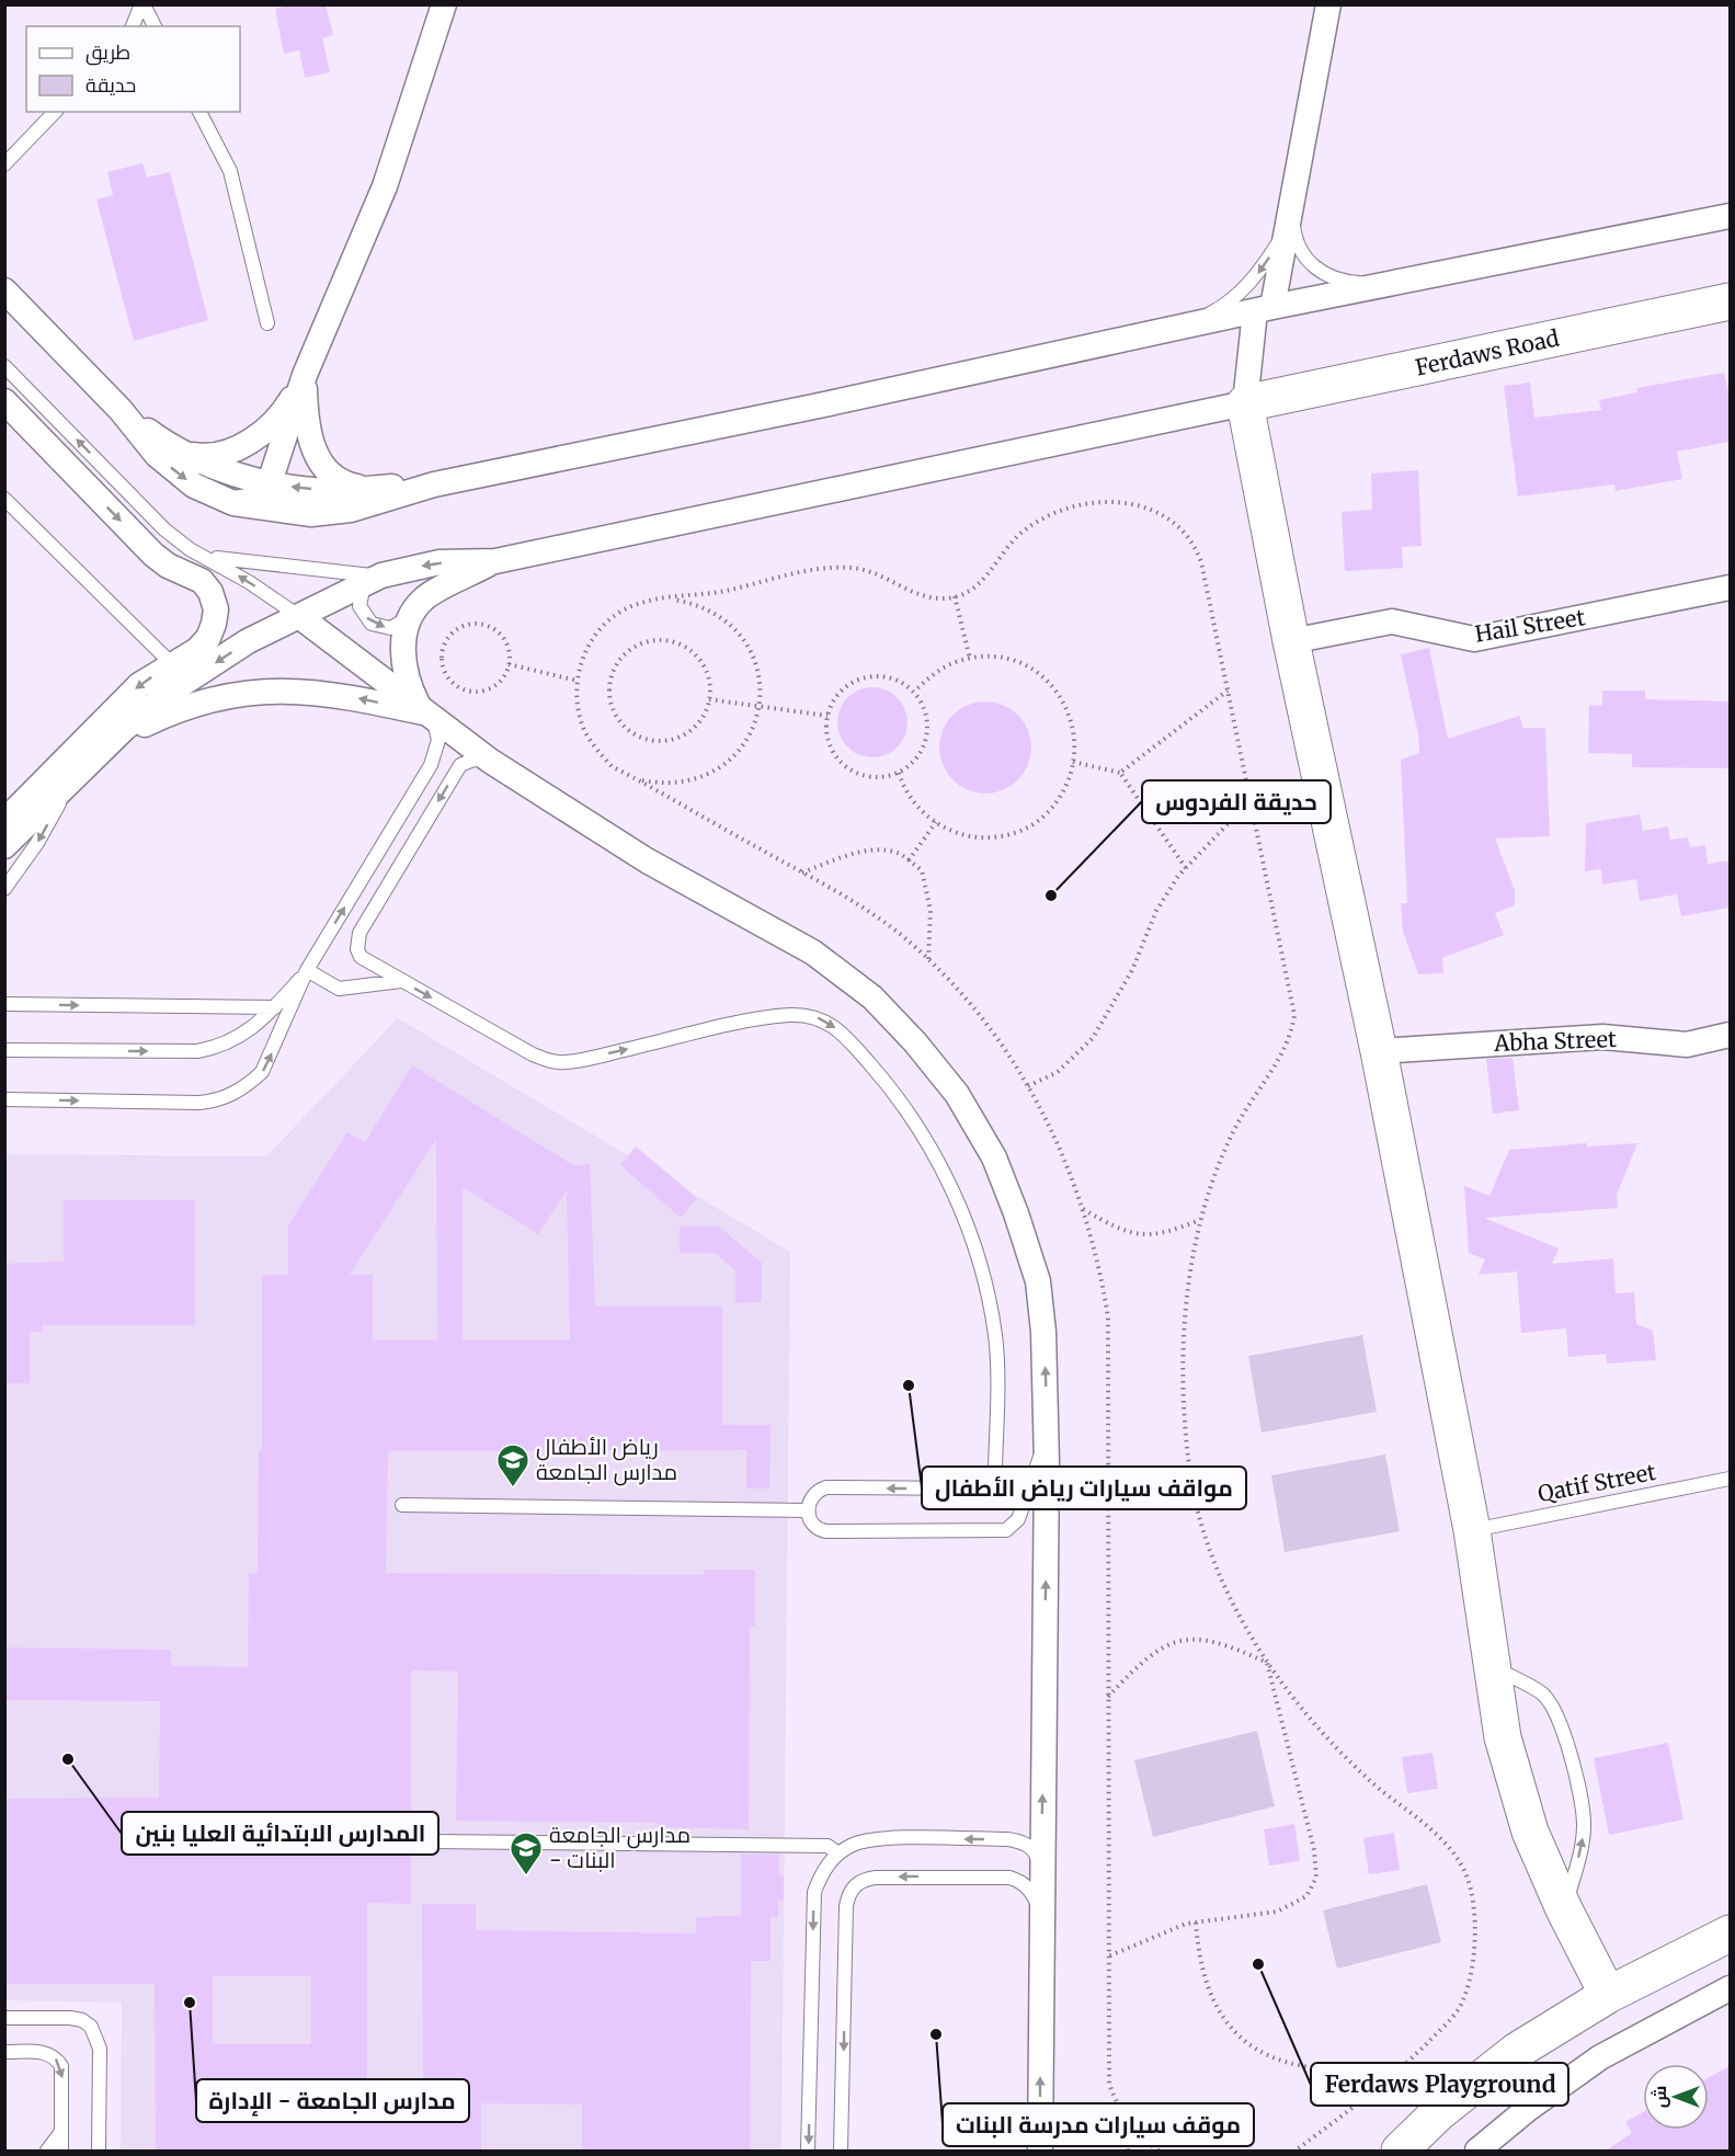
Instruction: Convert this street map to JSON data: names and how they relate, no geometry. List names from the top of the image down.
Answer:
{
  "streets": {
    "street": ["Ferdaws Road", "Hail Street", "Abha Street"],
    "lane": ["Qatif Street"]
  },
  "places": {
    "other": [
      "حديقة الفردوس",
      "مواقف سيارات رياض الأطفال",
      "المدارس الابتدائية العليا بنين",
      "Ferdaws Playground",
      "مدارس الجامعة - الإدارة",
      "موقف سيارات مدرسة البنات"
    ],
    "school or university": ["رياض الأطفال مدارس الجامعة", "مدارس الجامعة - البنات"]
  },
  "legend": ["طريق", "حديقة"],
  "north": "left"
}
